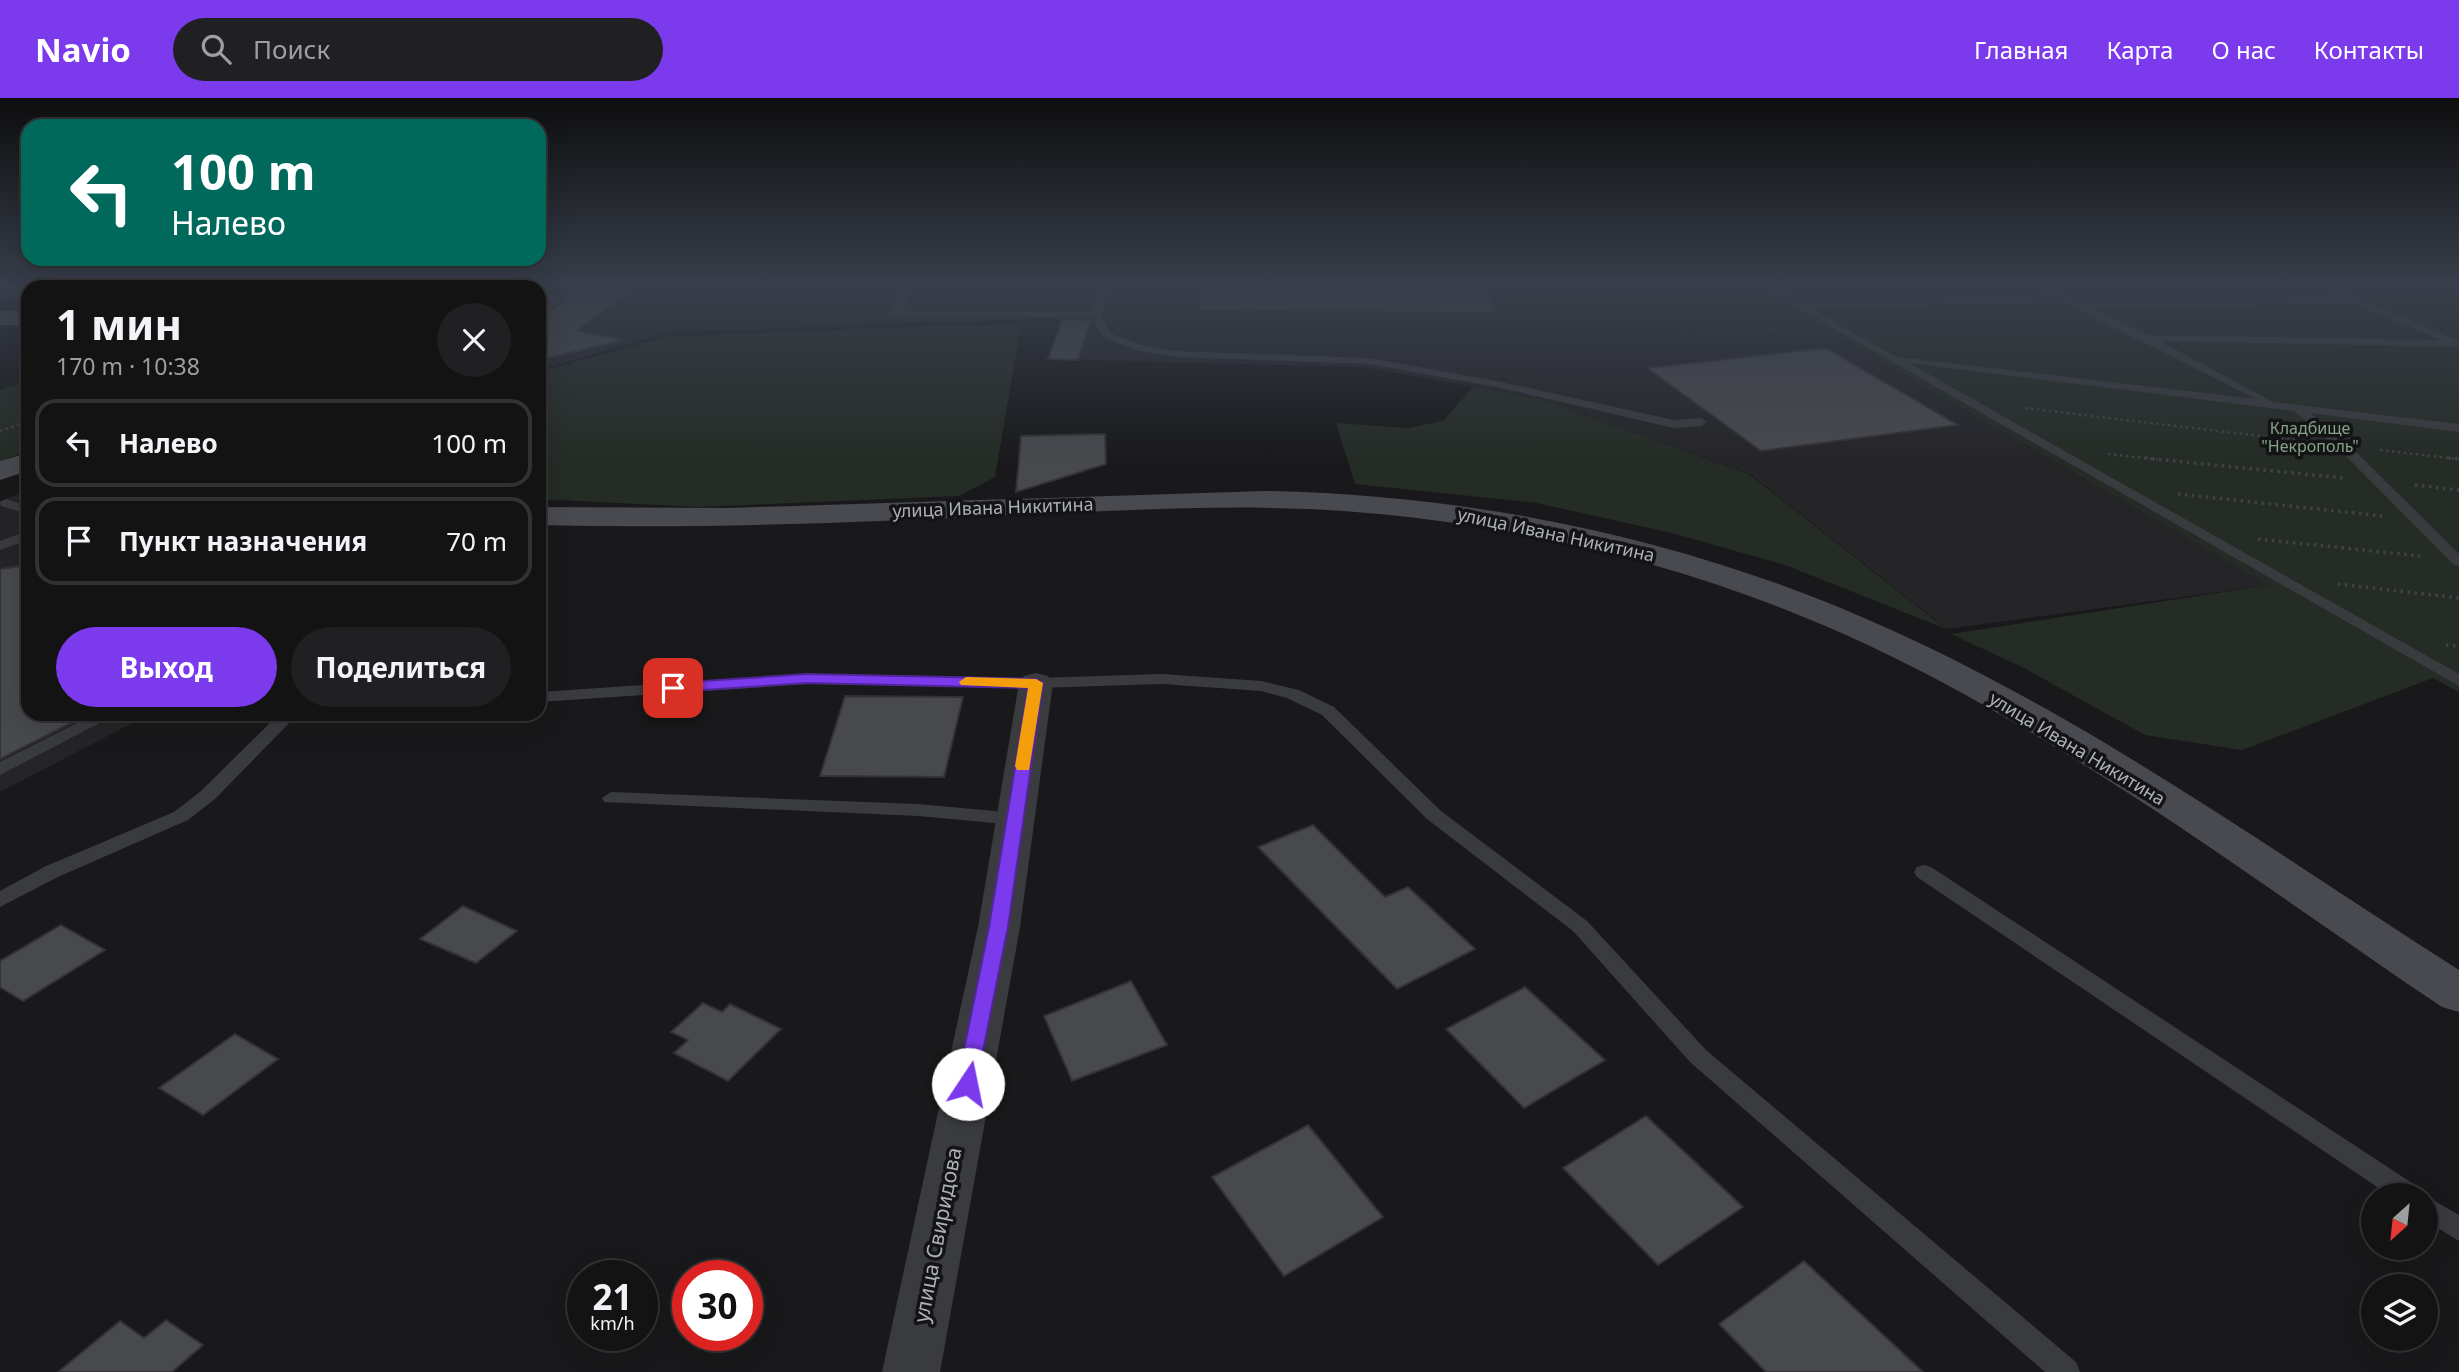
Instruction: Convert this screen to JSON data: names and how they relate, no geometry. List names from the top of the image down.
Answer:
{
  "streets": {
    "main road": ["улица Ивана Никитина"],
    "street": ["улица Свиридова"]
  },
  "parks": ["Кладбище \"Некрополь\""],
  "north": "bottom left",
  "page": {
    "header": "Navio",
    "search": "Поиск",
    "nav": [
      "Главная",
      "Карта",
      "О нас",
      "Контакты"
    ],
    "turn": ["100 m", "Налево"],
    "heading": ["1 мин", "170 m · 10:38"],
    "list": [
      {
        "name": "Налево",
        "value": "100 m"
      },
      {
        "name": "Пункт назначения",
        "value": "70 m"
      }
    ],
    "buttons": ["Выход", "Поделиться"],
    "speed": "21 km/h",
    "limit": "30"
  }
}
